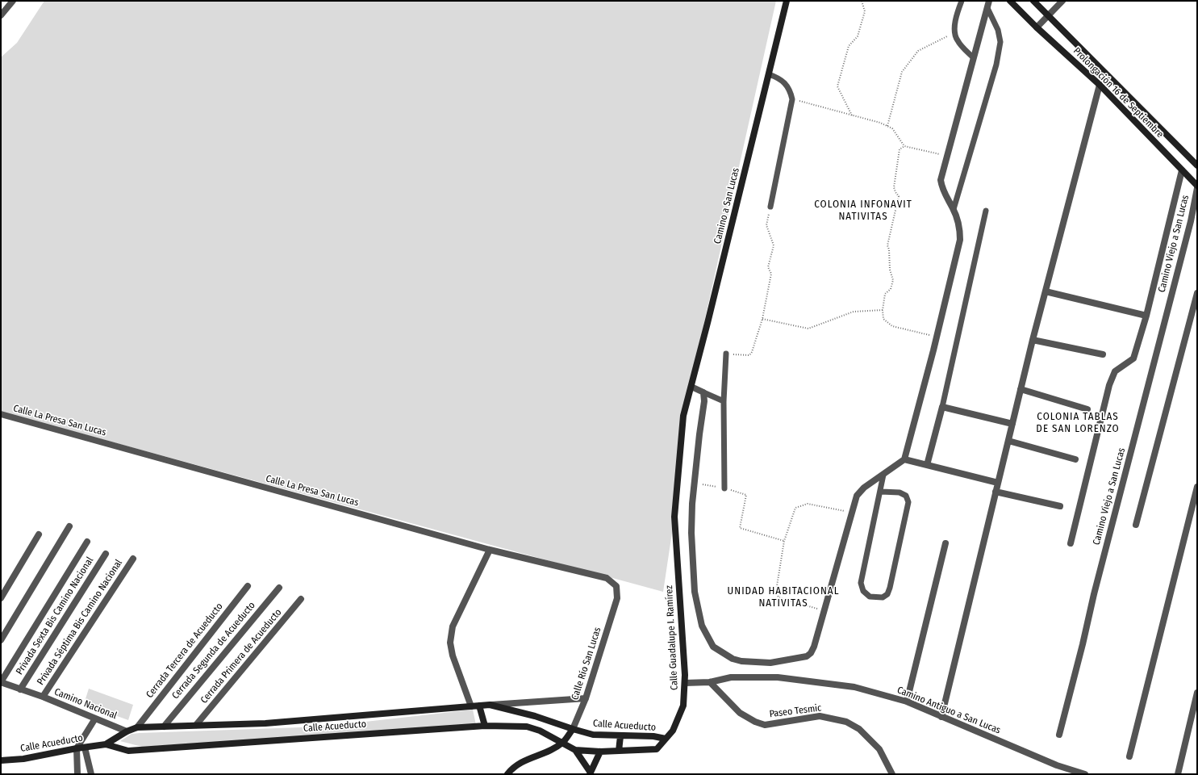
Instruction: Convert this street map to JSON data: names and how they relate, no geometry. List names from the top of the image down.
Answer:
{
  "streets": {
    "street": [
      "Prolongación 16 de Septiembre",
      "Camino a San Lucas",
      "Camino Viejo a San Lucas",
      "Calle La Presa San Lucas",
      "Privada Sexta Bis Camino Nacional",
      "Privada Séptima Bis Camino Nacional",
      "Calle Guadalupe I. Ramírez",
      "Cerrada Tercera de Acueducto",
      "Cerrada Segunda de Acueducto",
      "Cerrada Primera de Acueducto",
      "Calle Río San Lucas",
      "Camino Nacional",
      "Camino Antiguo a San Lucas",
      "Paseo Tesmic",
      "Calle Acueducto"
    ]
  },
  "crossings": [
    ["Camino a San Lucas", "Calle Guadalupe I. Ramírez"],
    ["Calle La Presa San Lucas", "Calle Río San Lucas"],
    ["Privada Sexta Bis Camino Nacional", "Camino Nacional"],
    ["Privada Séptima Bis Camino Nacional", "Camino Nacional"],
    ["Calle Guadalupe I. Ramírez", "Calle Río San Lucas"],
    ["Calle Guadalupe I. Ramírez", "Camino Antiguo a San Lucas"],
    ["Calle Guadalupe I. Ramírez", "Calle Acueducto"],
    ["Cerrada Tercera de Acueducto", "Calle Acueducto"],
    ["Cerrada Segunda de Acueducto", "Calle Acueducto"],
    ["Cerrada Primera de Acueducto", "Calle Acueducto"],
    ["Calle Río San Lucas", "Calle Acueducto"],
    ["Camino Nacional", "Calle Acueducto"],
    ["Camino Antiguo a San Lucas", "Paseo Tesmic"]
  ],
  "districts": ["COLONIA INFONAVIT NATIVITAS", "COLONIA TABLAS DE SAN LORENZO", "UNIDAD HABITACIONAL NATIVITAS"]
}
